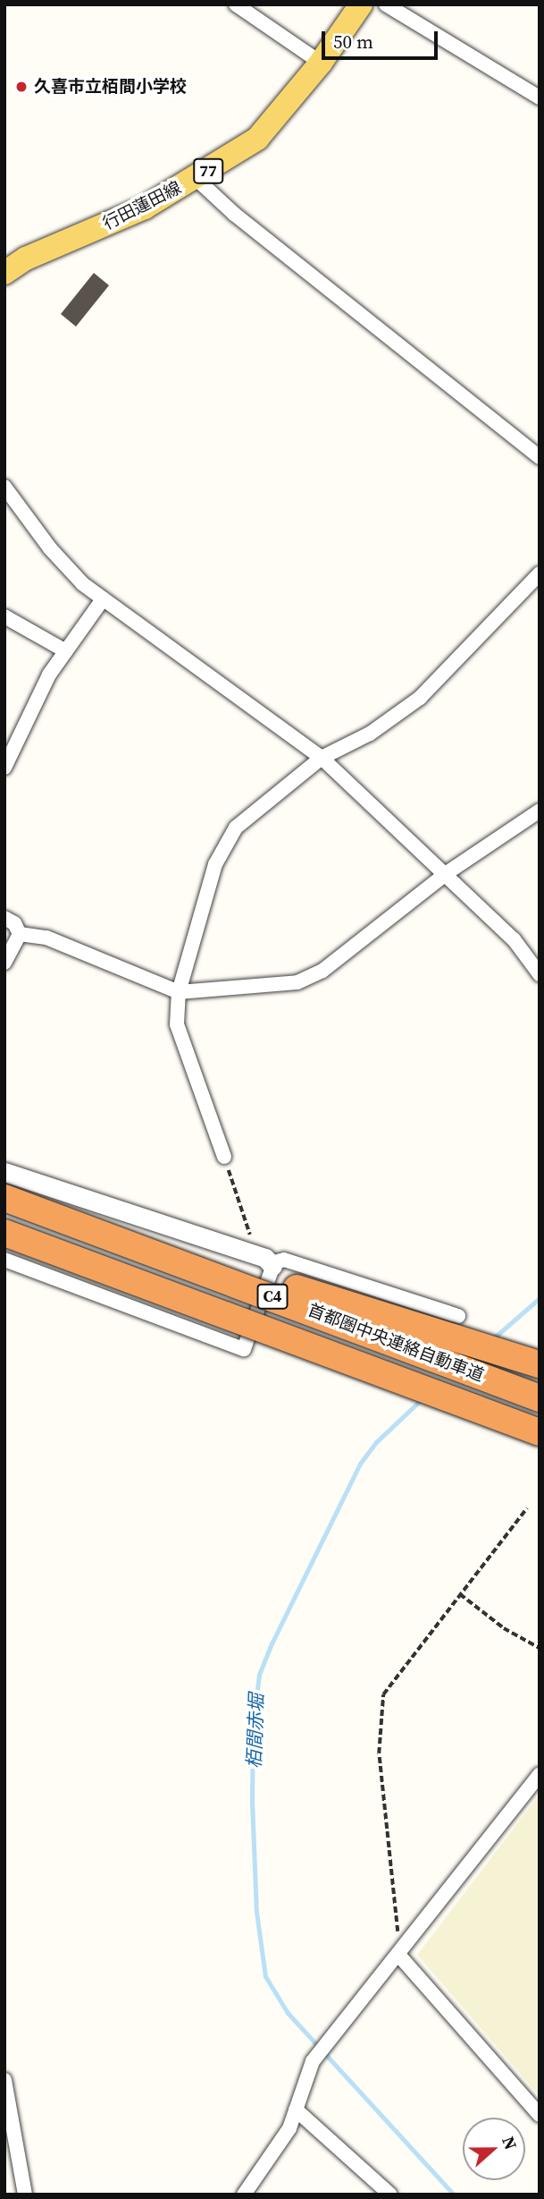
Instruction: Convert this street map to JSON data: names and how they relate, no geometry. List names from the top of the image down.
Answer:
{
  "streets": {
    "highway": ["C4", "首都圏中央連絡自動車道"],
    "main road": ["77", "行田蓮田線"]
  },
  "water": ["栢間赤堀"],
  "places": ["久喜市立栢間小学校"],
  "scale_bar": "50 m",
  "north": "right"
}
